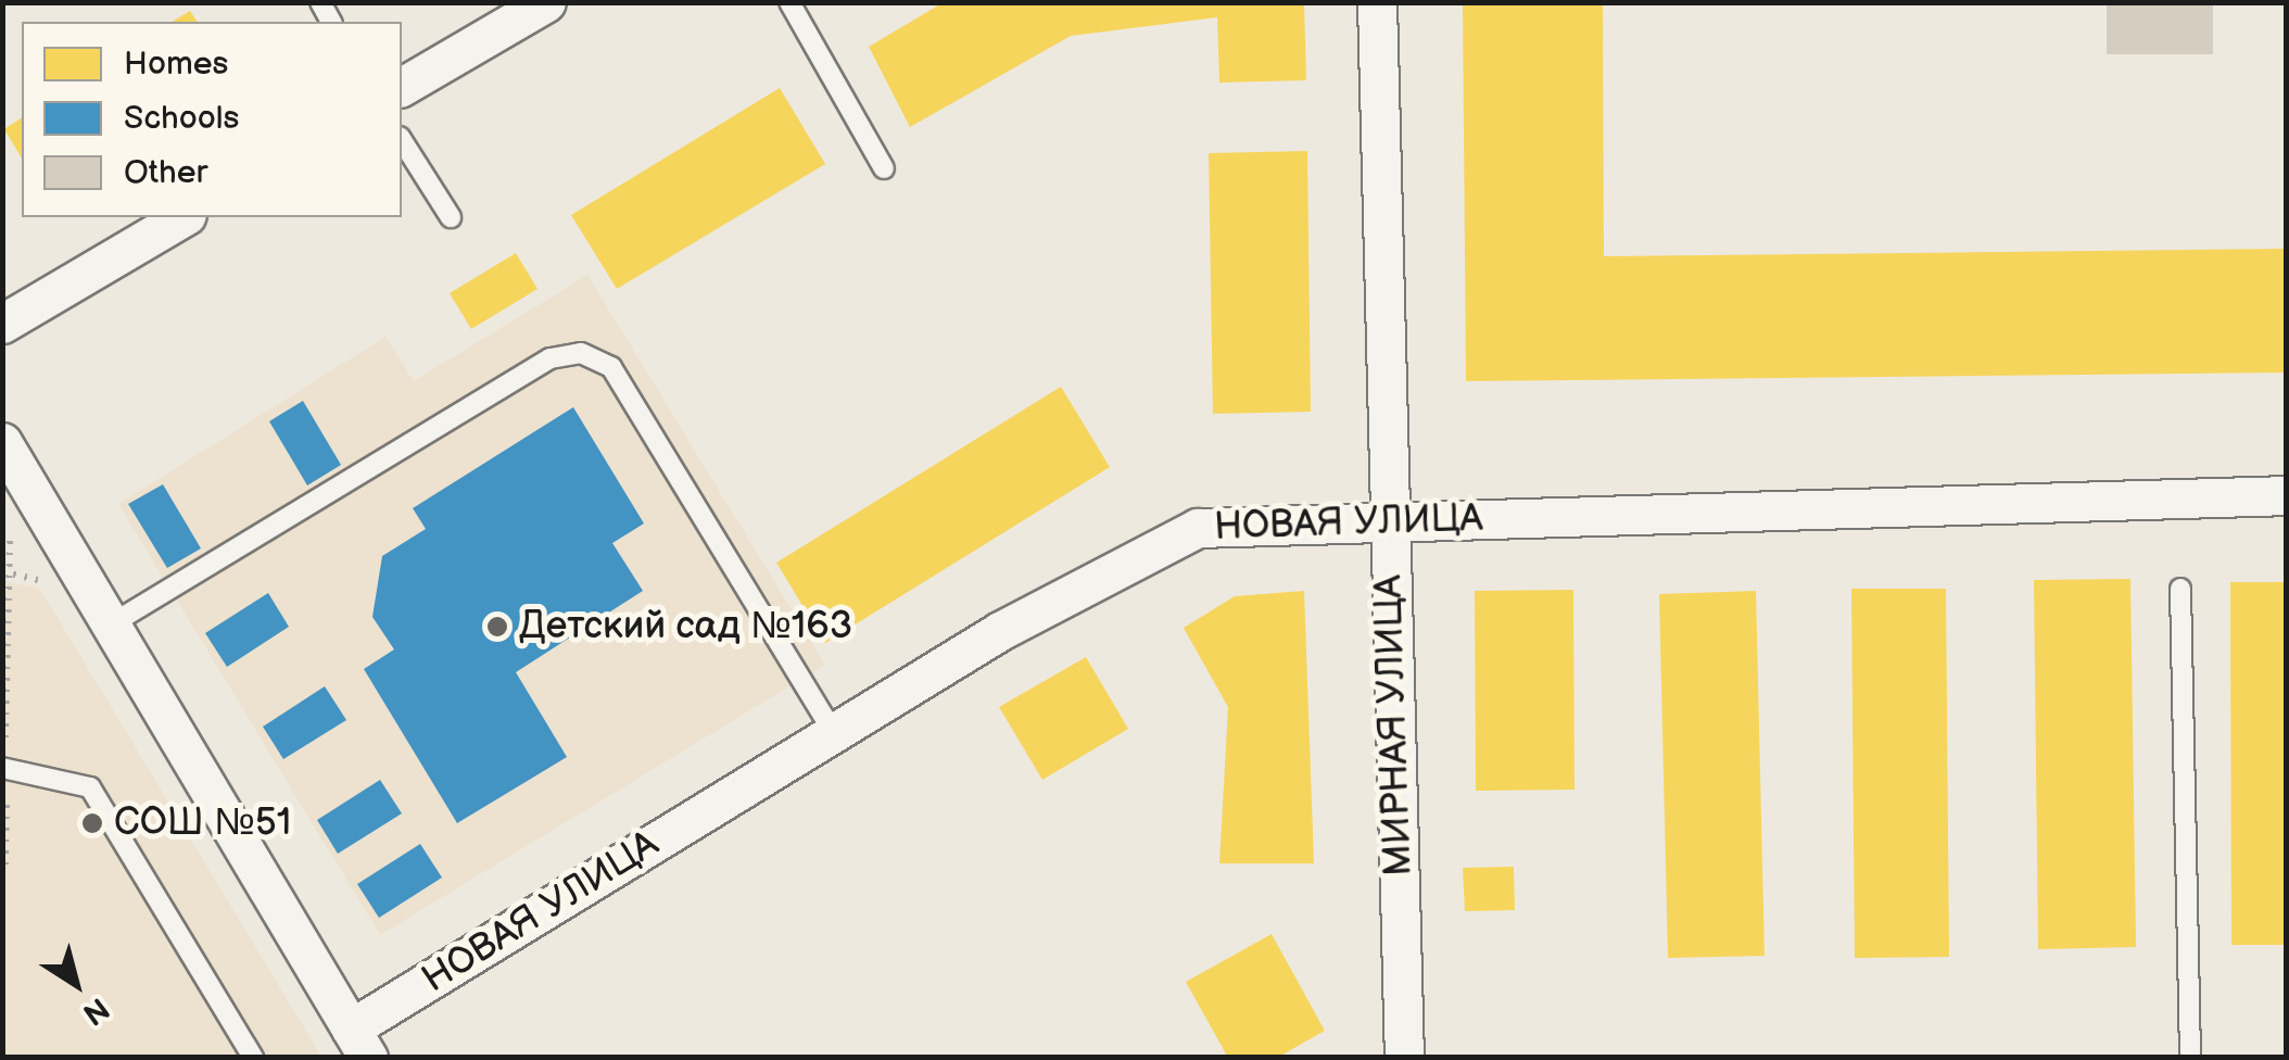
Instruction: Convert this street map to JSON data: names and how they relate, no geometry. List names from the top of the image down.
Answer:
{
  "streets": {
    "street": ["НОВАЯ УЛИЦА", "МИРНАЯ УЛИЦА"]
  },
  "crossings": [
    ["НОВАЯ УЛИЦА", "МИРНАЯ УЛИЦА"]
  ],
  "places": ["Детский сад №163", "СОШ №51"],
  "legend": ["Homes", "Schools", "Other"],
  "north": "bottom right"
}
